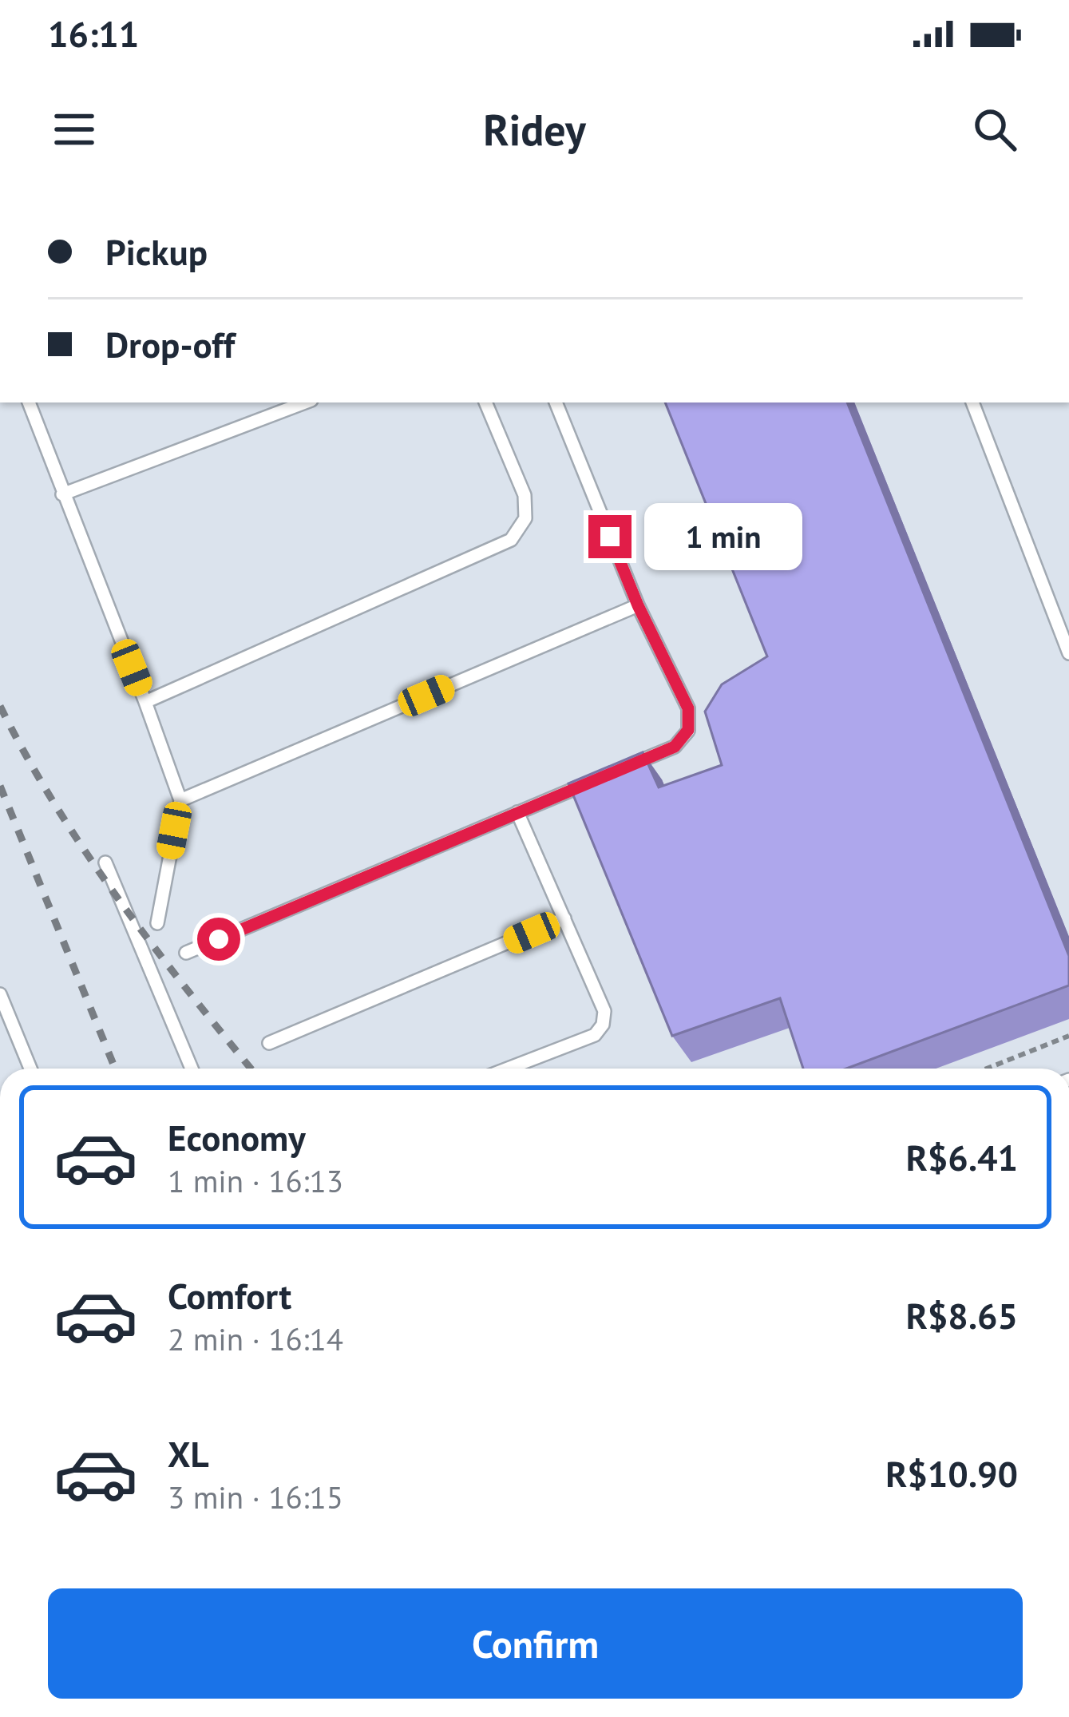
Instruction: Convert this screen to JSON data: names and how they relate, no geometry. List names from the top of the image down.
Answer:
{
  "page": {
    "status": "16:11",
    "header": "Ridey",
    "banner": ["Pickup", "Drop-off"],
    "bubble": "1 min",
    "list": [
      {
        "name": "Economy",
        "note": "1 min · 16:13",
        "value": "R$6.41"
      },
      {
        "name": "Comfort",
        "note": "2 min · 16:14",
        "value": "R$8.65"
      },
      {
        "name": "XL",
        "note": "3 min · 16:15",
        "value": "R$10.90"
      }
    ],
    "buttons": "Confirm"
  }
}
